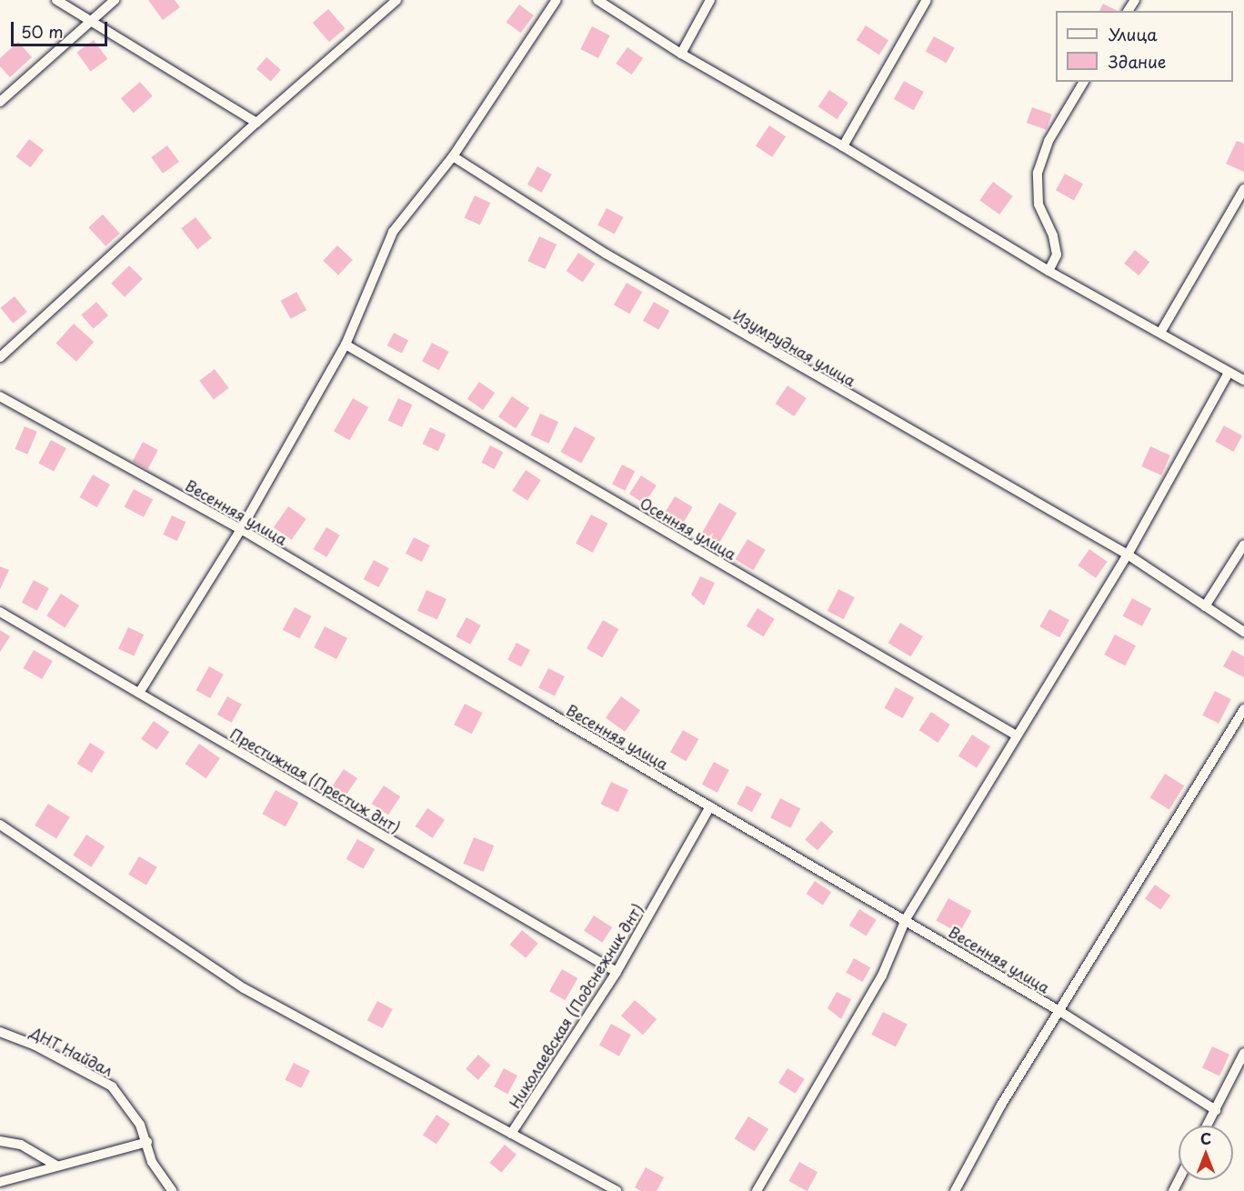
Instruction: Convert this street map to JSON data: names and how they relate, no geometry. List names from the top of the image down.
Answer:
{
  "streets": {
    "street": [
      "Изумрудная улица",
      "Весенняя улица",
      "Осенняя улица",
      "Престижная (Престиж днт)",
      "Николаевская (Подснежник днт)",
      "ДНТ Найдал"
    ]
  },
  "crossings": [
    ["Весенняя улица", "Николаевская (Подснежник днт)"],
    ["Престижная (Престиж днт)", "Николаевская (Подснежник днт)"]
  ],
  "legend": ["Улица", "Здание"],
  "scale_bar": "50 m",
  "north": "top"
}
